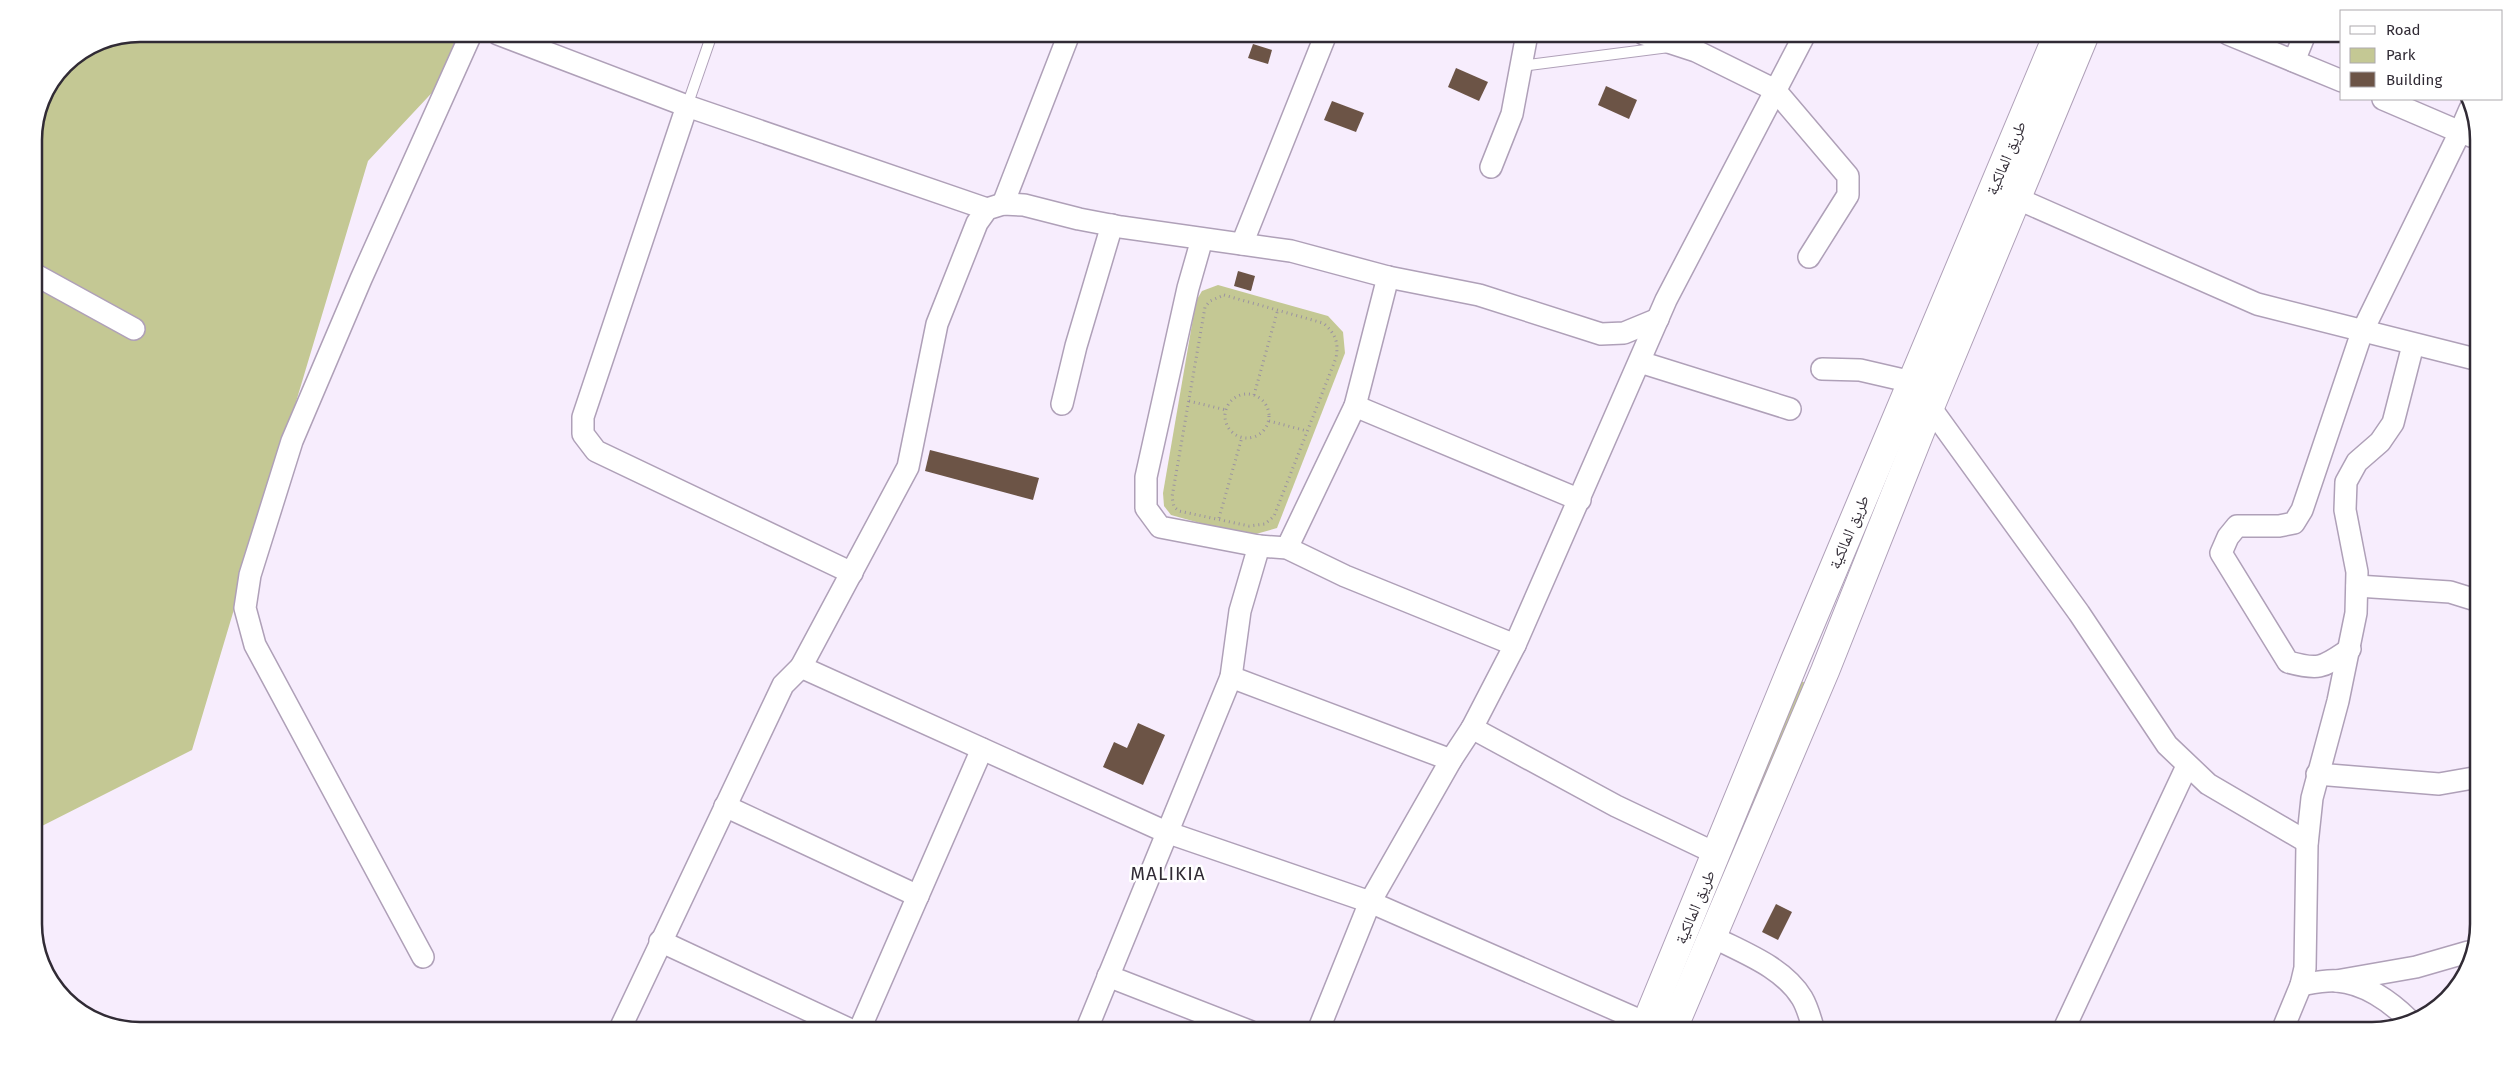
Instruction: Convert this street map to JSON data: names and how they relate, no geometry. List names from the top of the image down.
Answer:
{
  "streets": {
    "main road": ["طريق المالكية"]
  },
  "districts": ["MALIKIA"],
  "legend": ["Road", "Park", "Building"]
}
